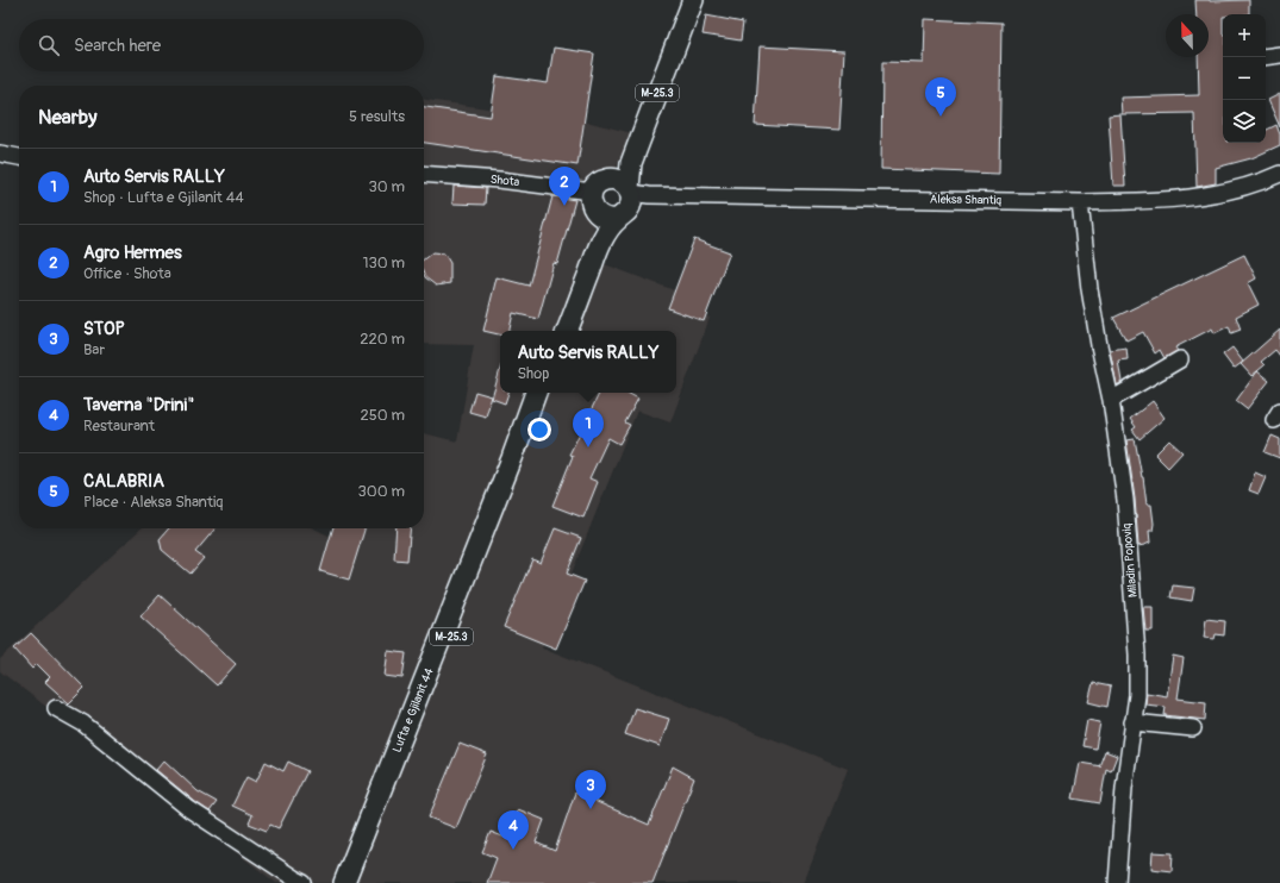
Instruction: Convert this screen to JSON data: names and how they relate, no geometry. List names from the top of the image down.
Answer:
{
  "streets": {
    "main road": ["M-25.3", "Lufta e Gjilanit 44"],
    "street": ["Shota", "Aleksa Shantiq", "Miladin Popoviq"]
  },
  "crossings": [
    ["M-25.3", "Shota"],
    ["M-25.3", "Aleksa Shantiq"],
    ["Shota", "Aleksa Shantiq"],
    ["Aleksa Shantiq", "Miladin Popoviq"]
  ],
  "north": "top",
  "page": {
    "map_buttons": ["+", "−"],
    "search": "Search here",
    "pins": [
      "5",
      "2",
      "1",
      "3",
      "4"
    ],
    "heading": ["Nearby", "5 results"],
    "list": [
      {
        "mark": "1",
        "name": "Auto Servis RALLY",
        "note": "Shop · Lufta e Gjilanit 44",
        "value": "30 m"
      },
      {
        "mark": "2",
        "name": "Agro Hermes",
        "note": "Office · Shota",
        "value": "130 m"
      },
      {
        "mark": "3",
        "name": "STOP",
        "note": "Bar",
        "value": "220 m"
      },
      {
        "mark": "4",
        "name": "Taverna \"Drini\"",
        "note": "Restaurant",
        "value": "250 m"
      },
      {
        "mark": "5",
        "name": "CALABRIA",
        "note": "Place · Aleksa Shantiq",
        "value": "300 m"
      }
    ],
    "popup": ["Auto Servis RALLY", "Shop"]
  }
}
